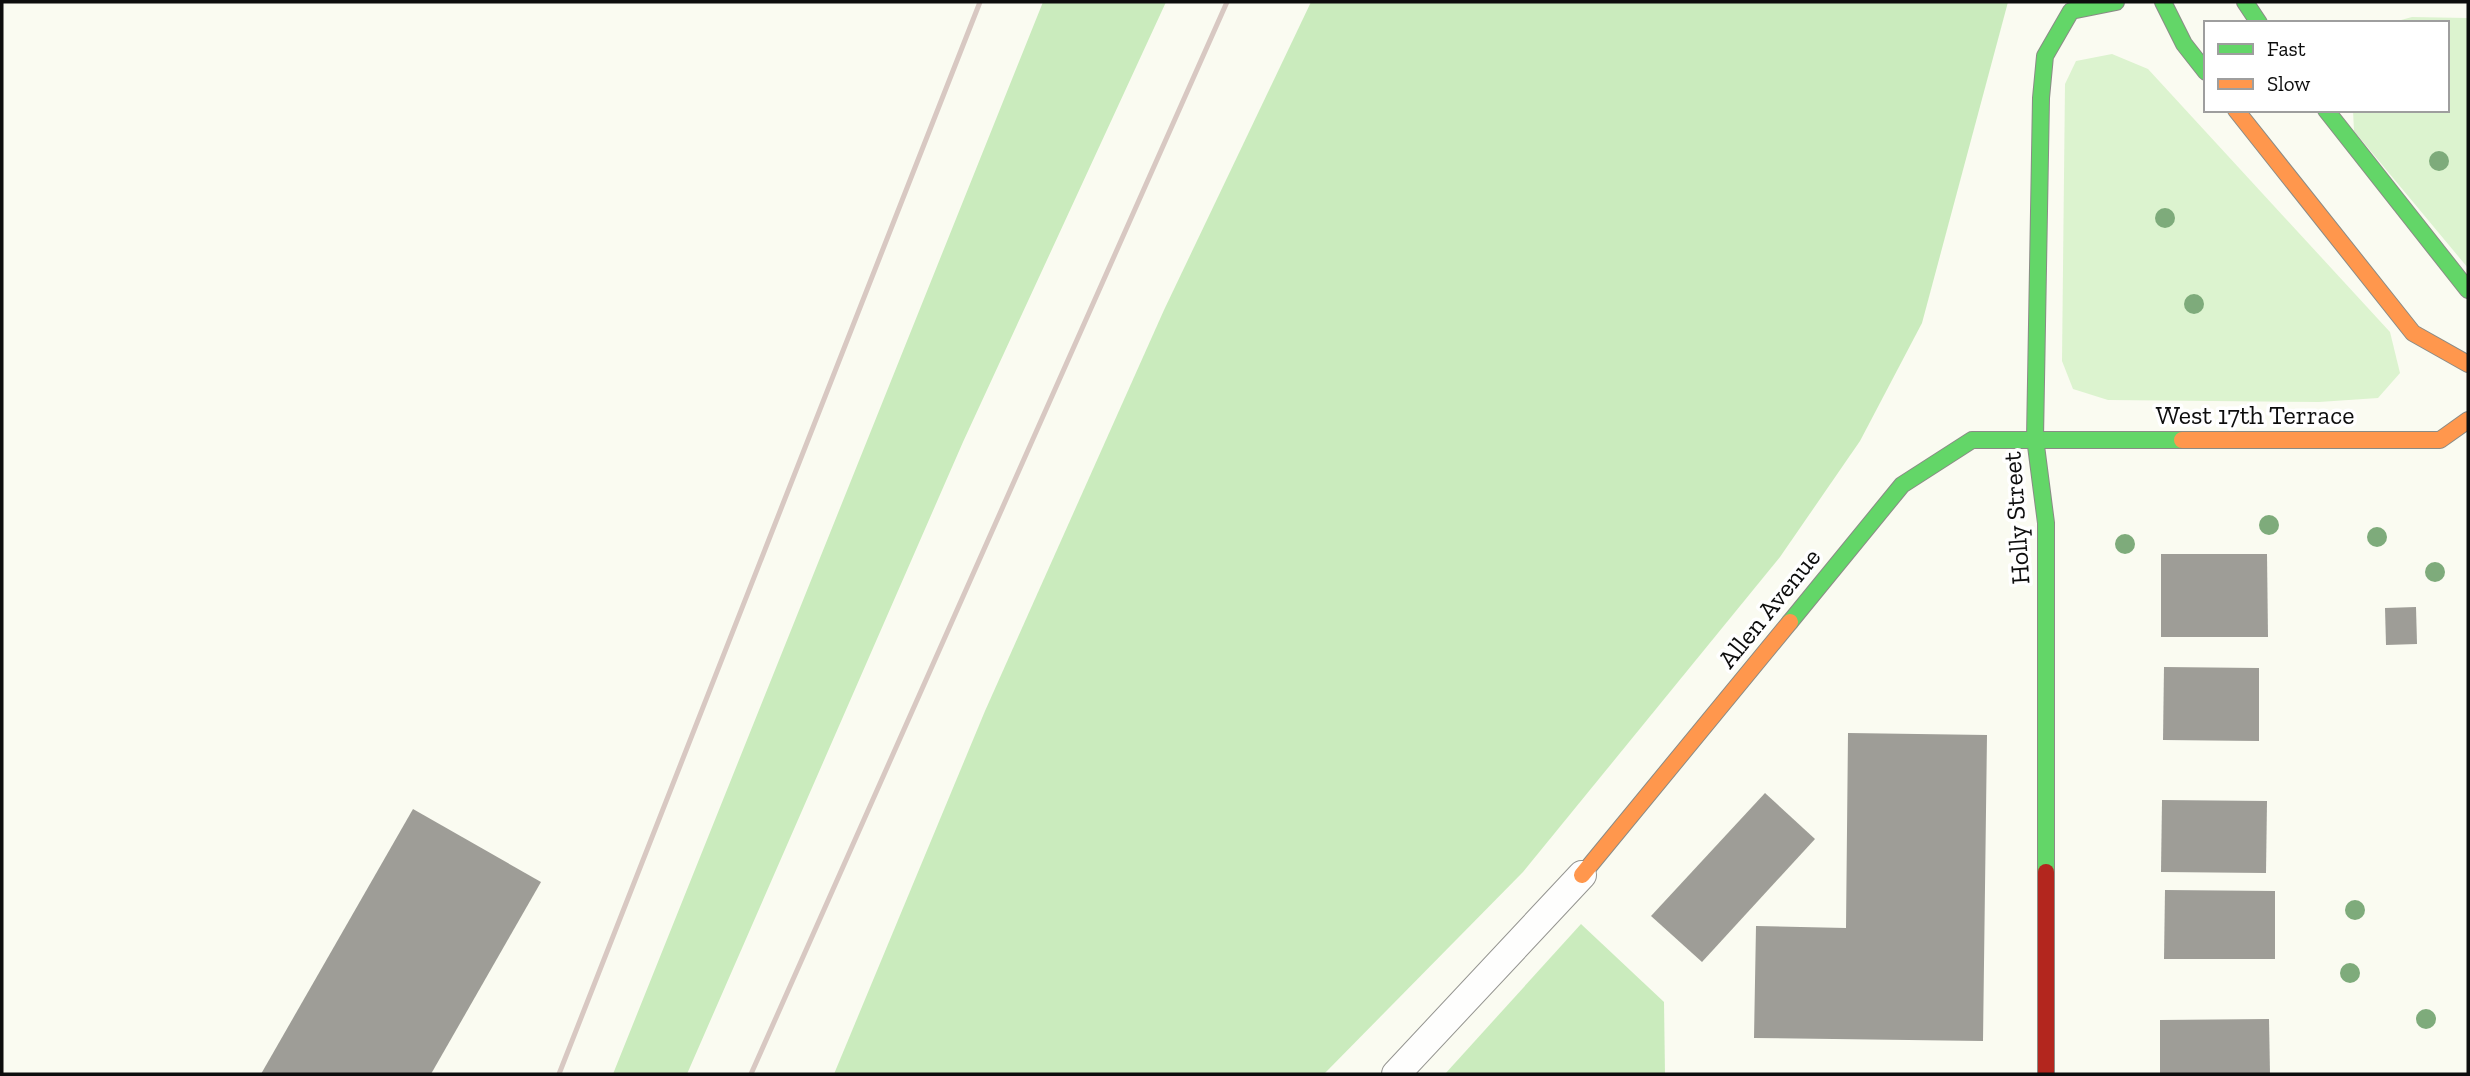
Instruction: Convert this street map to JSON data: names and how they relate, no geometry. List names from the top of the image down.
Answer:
{
  "streets": {
    "street": ["West 17th Terrace", "Holly Street", "Allen Avenue"]
  },
  "crossings": [
    ["West 17th Terrace", "Holly Street"],
    ["West 17th Terrace", "Allen Avenue"],
    ["Holly Street", "Allen Avenue"]
  ],
  "legend": ["Fast", "Slow"]
}
